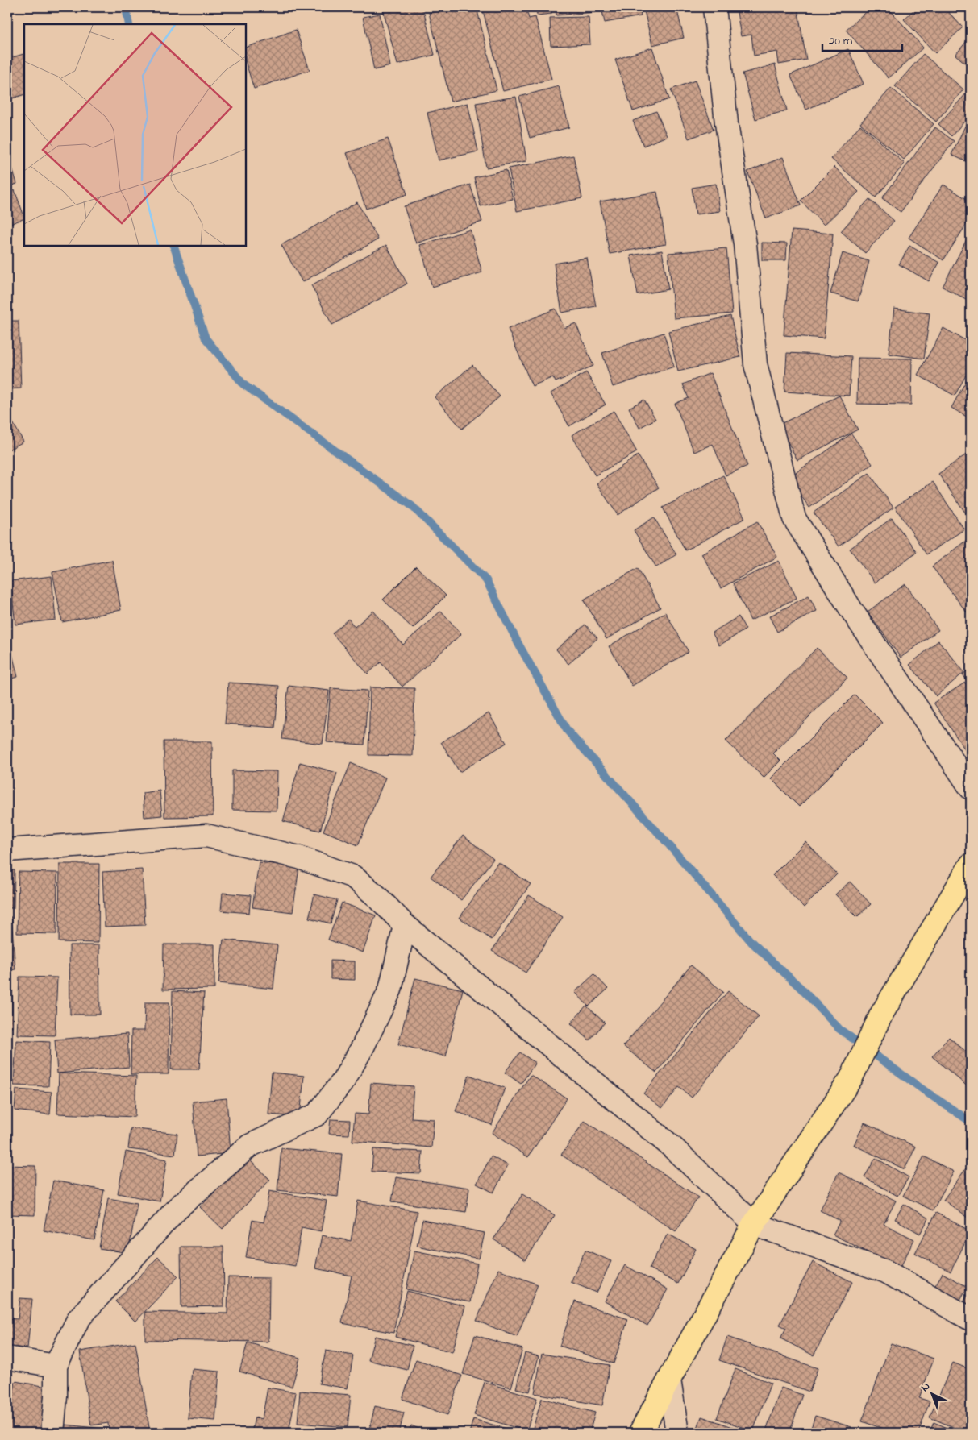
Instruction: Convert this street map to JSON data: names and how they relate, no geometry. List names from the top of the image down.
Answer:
{
  "scale_bar": "20 m",
  "north": "top left"
}
